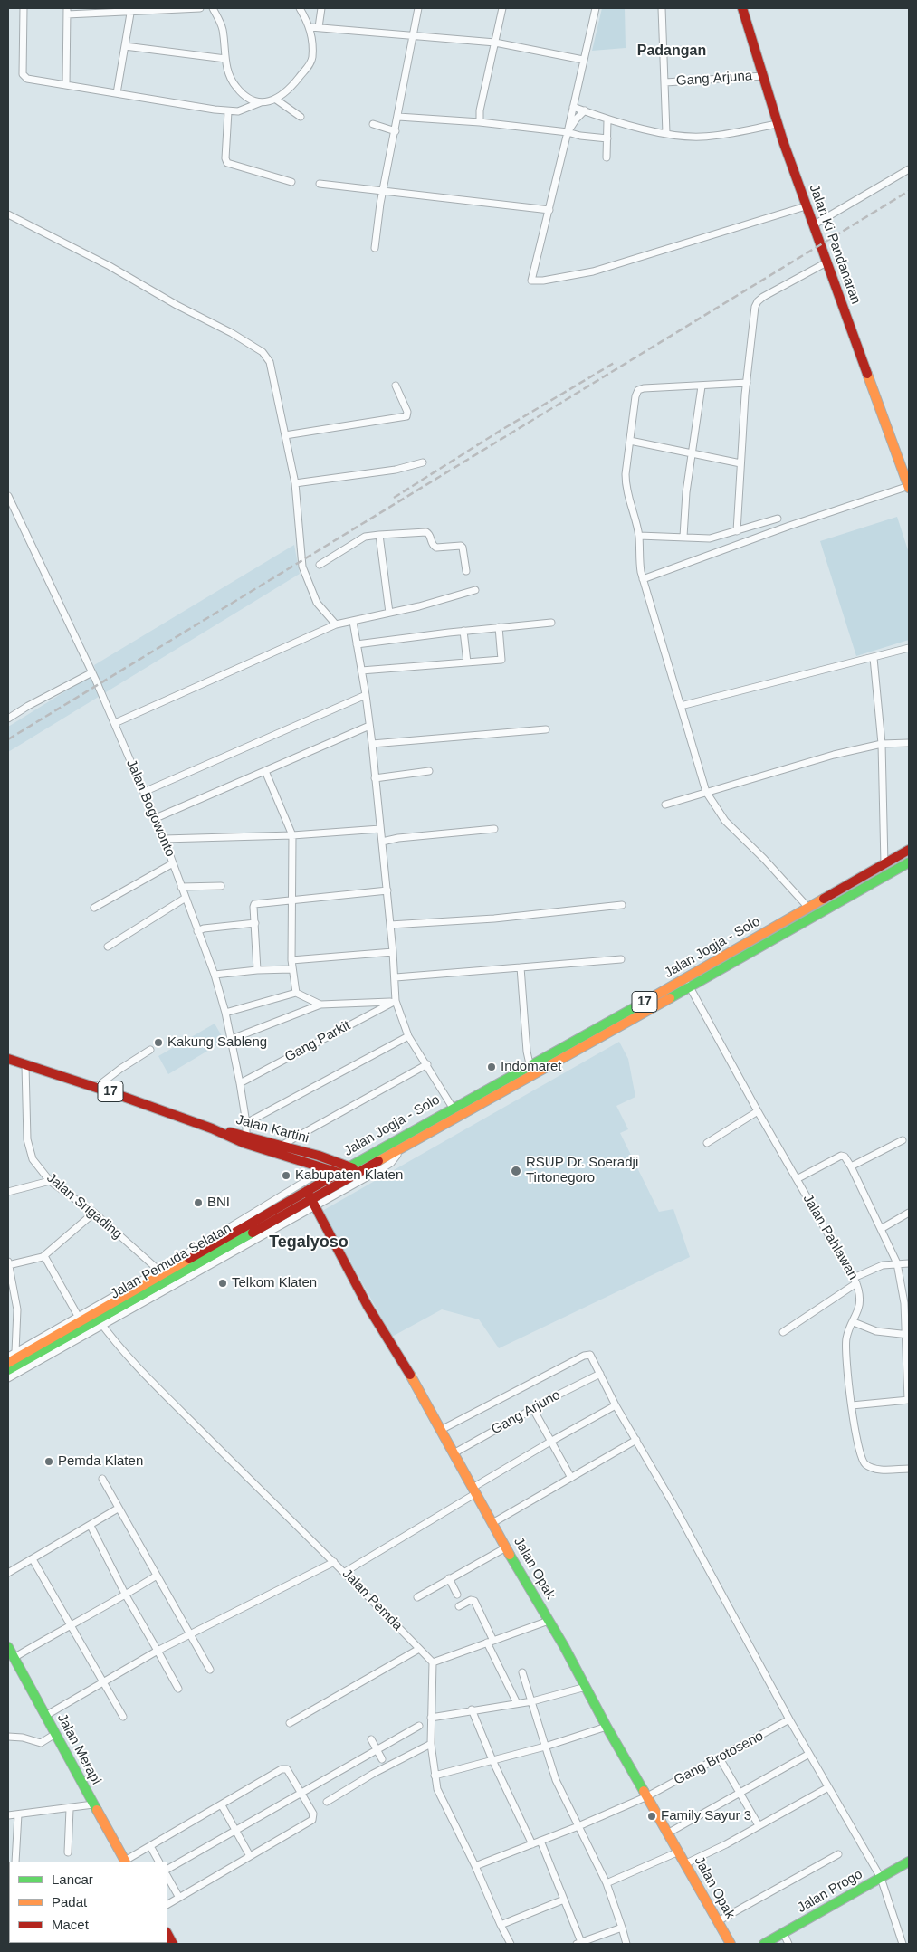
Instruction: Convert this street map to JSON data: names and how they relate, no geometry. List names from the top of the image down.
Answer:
{
  "streets": {
    "main road": [
      "Jalan Ki Pandanaran",
      "Jalan Jogja - Solo",
      "17",
      "Jalan Kartini",
      "Jalan Pemuda Selatan",
      "Jalan Opak",
      "Jalan Merapi",
      "Jalan Progo"
    ],
    "street": [
      "Gang Arjuna",
      "Jalan Bogowonto",
      "Gang Parkit",
      "Jalan Srigading",
      "Jalan Pahlawan",
      "Gang Arjuno",
      "Jalan Pemda",
      "Gang Brotoseno"
    ]
  },
  "crossings": [
    ["Gang Arjuna", "Jalan Ki Pandanaran"],
    ["Jalan Bogowonto", "Gang Parkit"],
    ["Jalan Bogowonto", "Jalan Kartini"],
    ["Jalan Jogja - Solo", "17"],
    ["Jalan Jogja - Solo", "Jalan Kartini"],
    ["Jalan Jogja - Solo", "Jalan Pahlawan"],
    ["Jalan Jogja - Solo", "Jalan Pemuda Selatan"],
    ["17", "Jalan Kartini"],
    ["17", "Jalan Pemuda Selatan"],
    ["Jalan Kartini", "Jalan Srigading"],
    ["Jalan Srigading", "Jalan Pemuda Selatan"],
    ["Jalan Pemuda Selatan", "Jalan Opak"],
    ["Jalan Pemuda Selatan", "Jalan Pemda"],
    ["Gang Arjuno", "Jalan Opak"],
    ["Jalan Opak", "Gang Brotoseno"]
  ],
  "districts": ["Padangan", "Tegalyoso"],
  "places": [
    "Kakung Sableng",
    "Indomaret",
    "RSUP Dr. Soeradji Tirtonegoro",
    "Kabupaten Klaten",
    "BNI",
    "Telkom Klaten",
    "Pemda Klaten",
    "Family Sayur 3"
  ],
  "legend": ["Lancar", "Padat", "Macet"]
}
